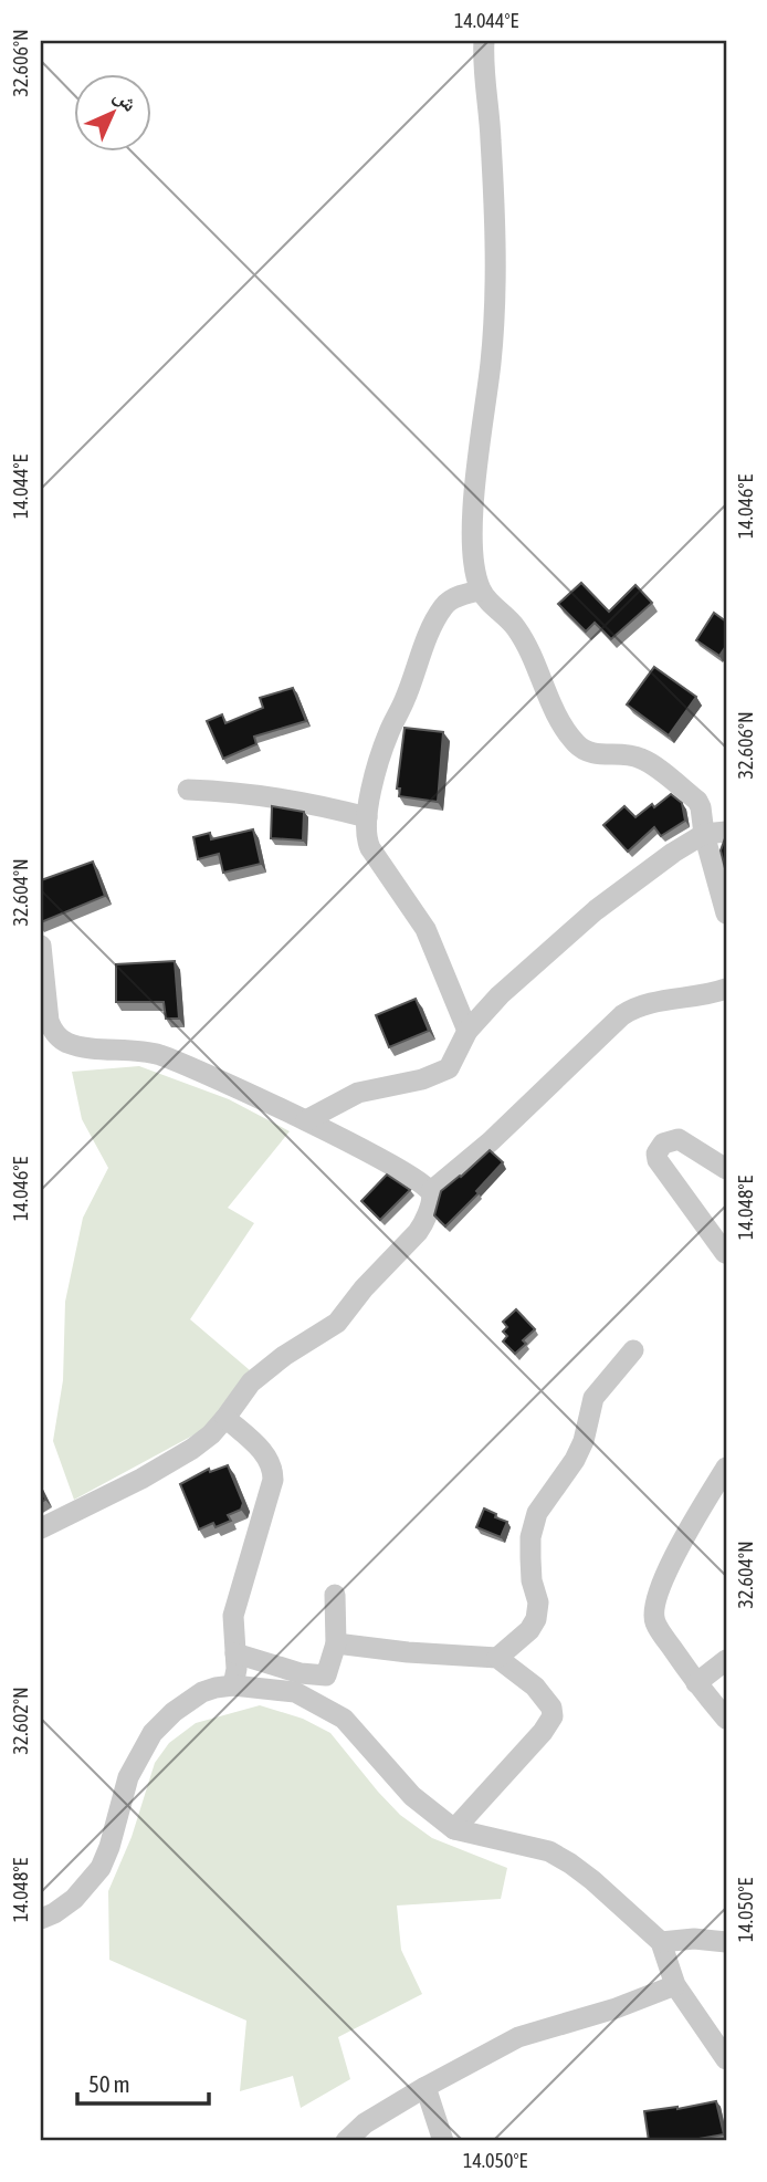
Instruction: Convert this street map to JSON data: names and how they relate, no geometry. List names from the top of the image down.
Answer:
{
  "scale_bar": "50 m",
  "north": "top right",
  "coordinates": [
    "14.044°E",
    "32.606°N",
    "14.046°E",
    "32.604°N",
    "14.048°E",
    "32.602°N",
    "14.050°E"
  ]
}
